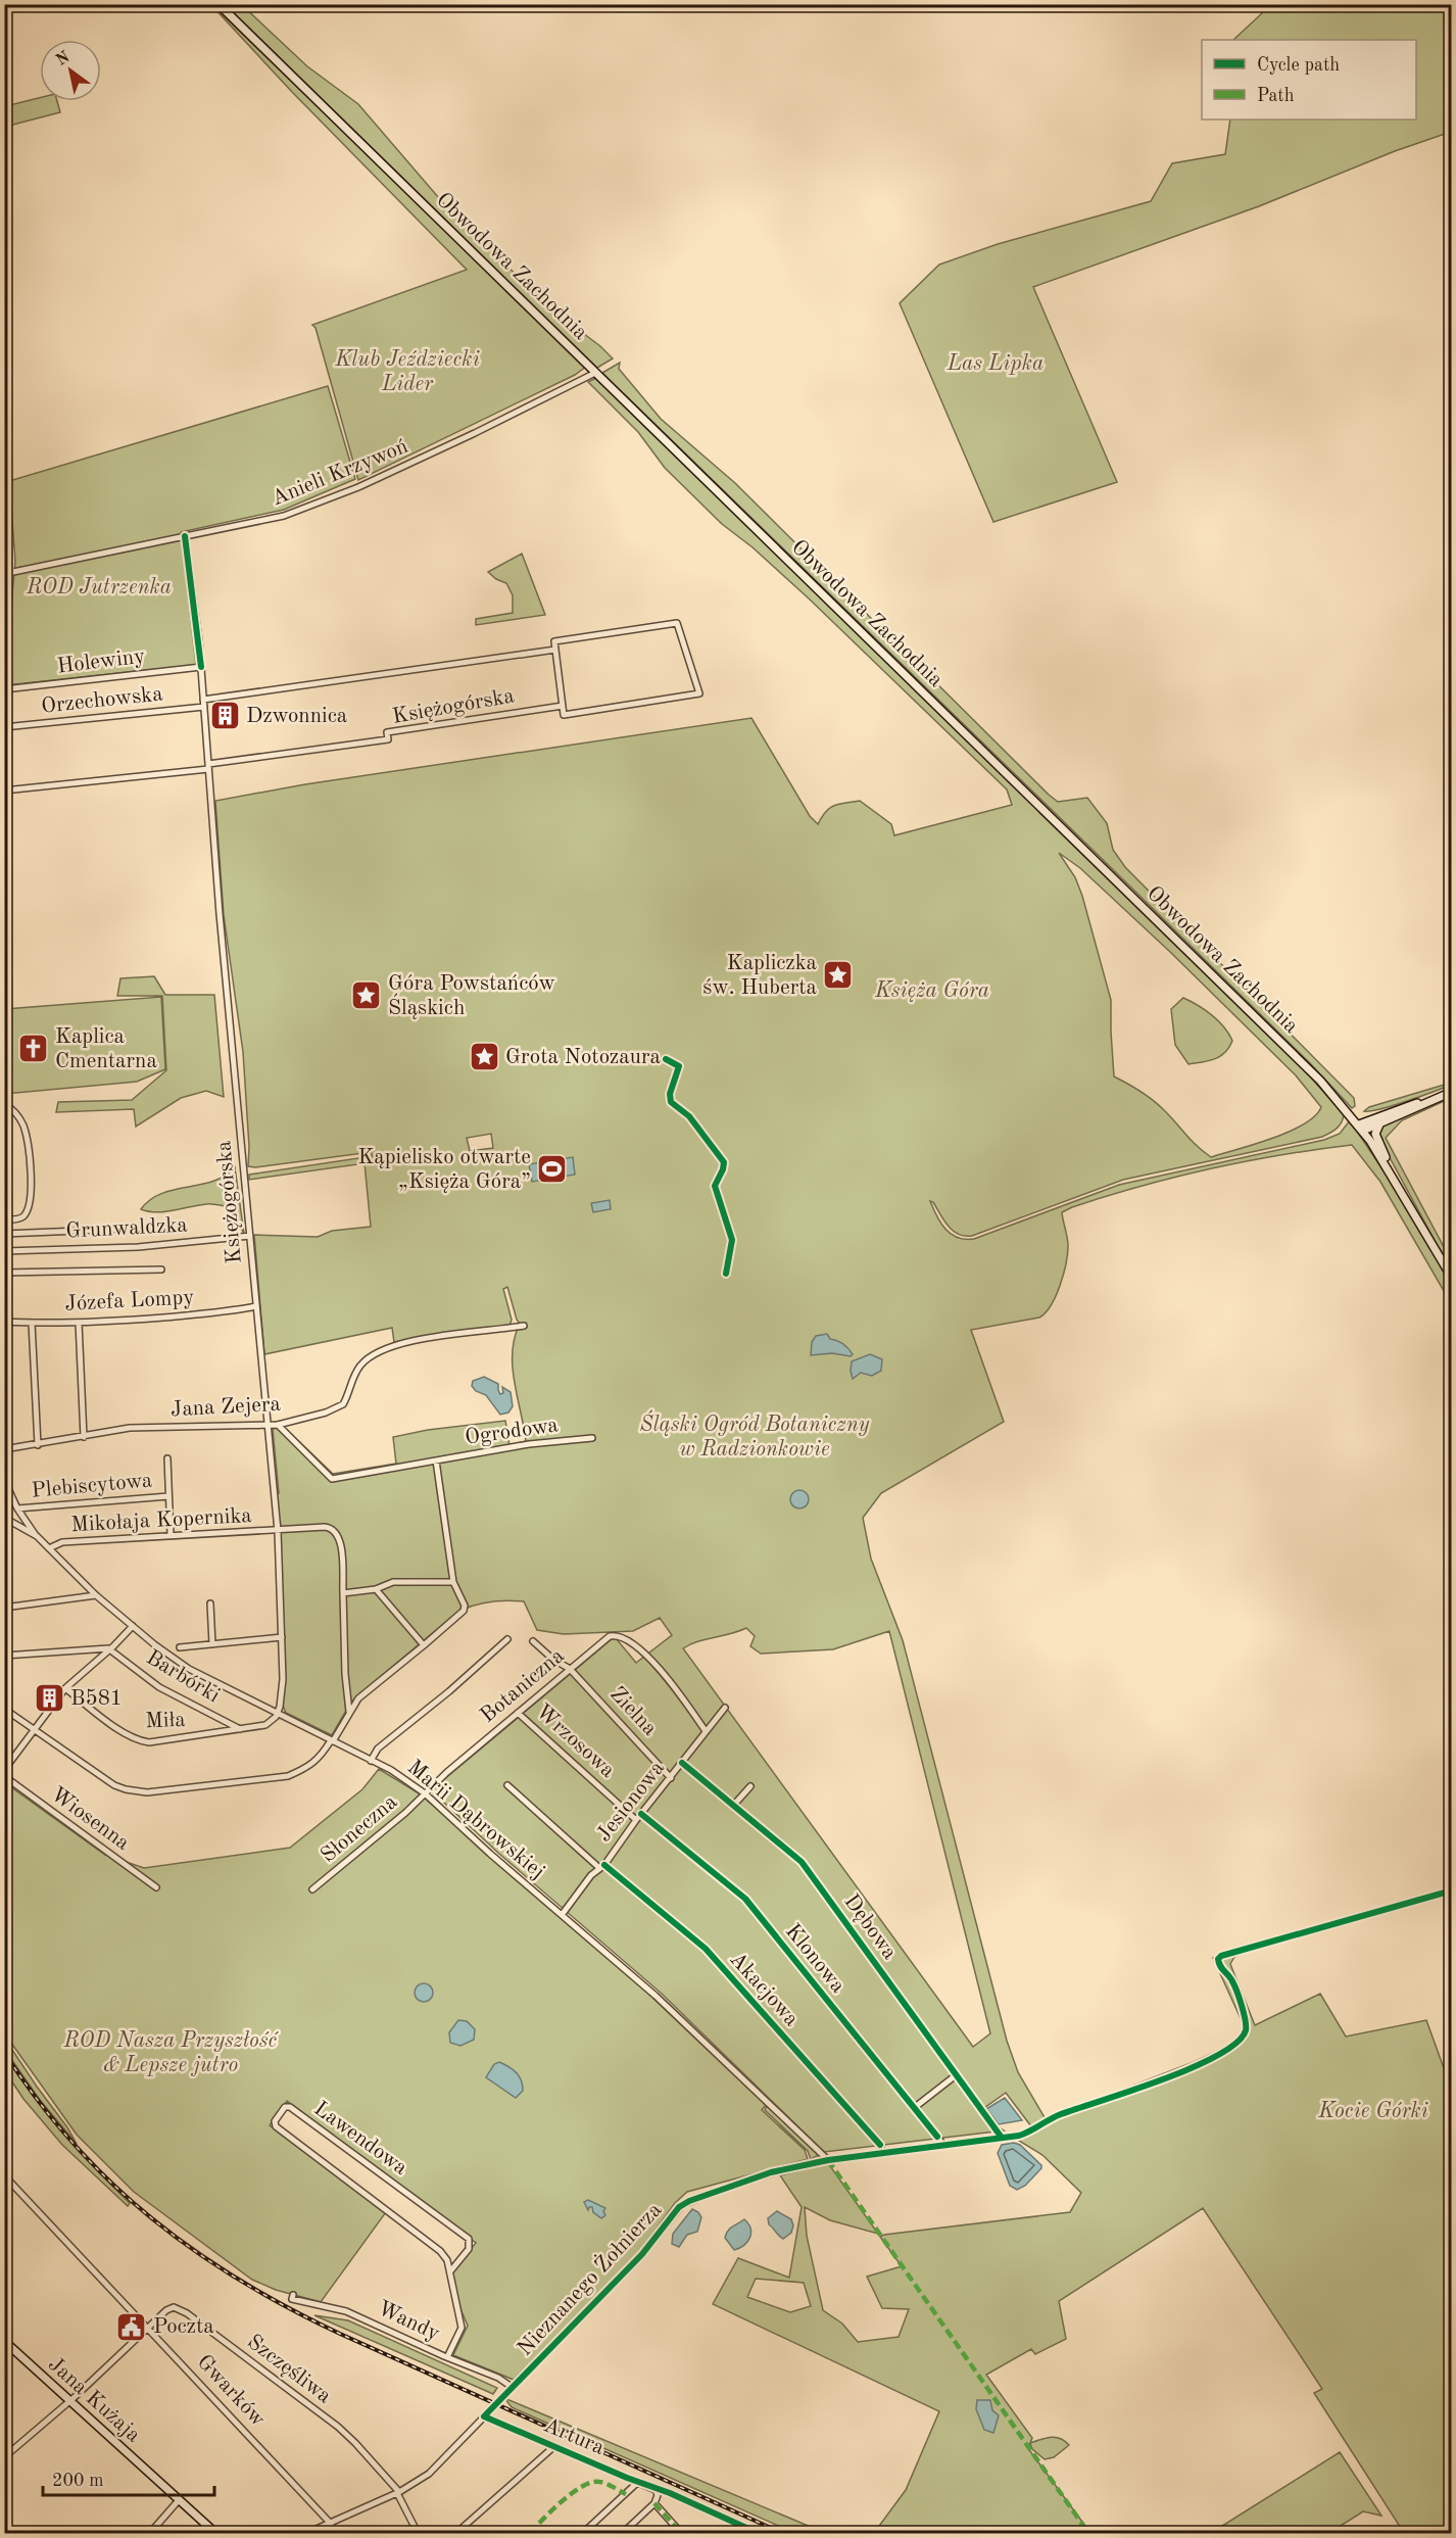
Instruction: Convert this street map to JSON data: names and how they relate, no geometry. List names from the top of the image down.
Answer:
{
  "streets": {
    "main road": ["Obwodowa Zachodnia", "Jana Kużaja"],
    "street": [
      "Anieli Krzywoń",
      "Holewiny",
      "Orzechowska",
      "Księżogórska",
      "Grunwaldzka",
      "Józefa Lompy",
      "Jana Zejera",
      "Ogrodowa",
      "Plebiscytowa",
      "Mikołaja Kopernika",
      "Barbórki",
      "Botaniczna",
      "Zielna",
      "Miła",
      "Wrzosowa",
      "Jesionowa",
      "Wiosenna",
      "Marii Dąbrowskiej",
      "Słoneczna",
      "Dębowa",
      "Klonowa",
      "Akacjowa",
      "Lawendowa",
      "Nieznanego Żołnierza",
      "Wandy",
      "Szczęśliwa",
      "Gwarków",
      "Artura"
    ]
  },
  "crossings": [
    ["Obwodowa Zachodnia", "Anieli Krzywoń"],
    ["Anieli Krzywoń", "Księżogórska"],
    ["Holewiny", "Księżogórska"],
    ["Orzechowska", "Księżogórska"],
    ["Księżogórska", "Grunwaldzka"],
    ["Księżogórska", "Józefa Lompy"],
    ["Księżogórska", "Jana Zejera"],
    ["Księżogórska", "Mikołaja Kopernika"],
    ["Księżogórska", "Miła"],
    ["Księżogórska", "Marii Dąbrowskiej"],
    ["Jana Zejera", "Ogrodowa"],
    ["Plebiscytowa", "Mikołaja Kopernika"],
    ["Mikołaja Kopernika", "Marii Dąbrowskiej"],
    ["Barbórki", "Miła"],
    ["Botaniczna", "Zielna"],
    ["Botaniczna", "Wrzosowa"],
    ["Botaniczna", "Jesionowa"],
    ["Botaniczna", "Marii Dąbrowskiej"],
    ["Botaniczna", "Słoneczna"],
    ["Zielna", "Jesionowa"],
    ["Miła", "Marii Dąbrowskiej"],
    ["Wrzosowa", "Jesionowa"],
    ["Jesionowa", "Marii Dąbrowskiej"],
    ["Jesionowa", "Dębowa"],
    ["Jesionowa", "Klonowa"],
    ["Jesionowa", "Akacjowa"],
    ["Marii Dąbrowskiej", "Słoneczna"],
    ["Lawendowa", "Wandy"],
    ["Nieznanego Żołnierza", "Wandy"],
    ["Nieznanego Żołnierza", "Szczęśliwa"],
    ["Nieznanego Żołnierza", "Gwarków"],
    ["Nieznanego Żołnierza", "Artura"],
    ["Szczęśliwa", "Gwarków"]
  ],
  "parks": [
    "Klub Jeździecki Lider",
    "Las Lipka",
    "ROD Jutrzenka",
    "Księża Góra",
    "Śląski Ogród Botaniczny w Radzionkowie",
    "ROD Nasza Przyszłość & Lepsze jutro",
    "Kocie Górki"
  ],
  "places": {
    "building": ["Dzwonnica", "B581"],
    "place": ["Kapliczka św. Huberta", "Góra Powstańców Śląskich", "Grota Notozaura"],
    "church": ["Kaplica Cmentarna"],
    "sports": ["Kąpielisko otwarte „Księża Góra”"],
    "public building": ["Poczta"]
  },
  "legend": ["Cycle path", "Path"],
  "scale_bar": "200 m",
  "north": "top left"
}
